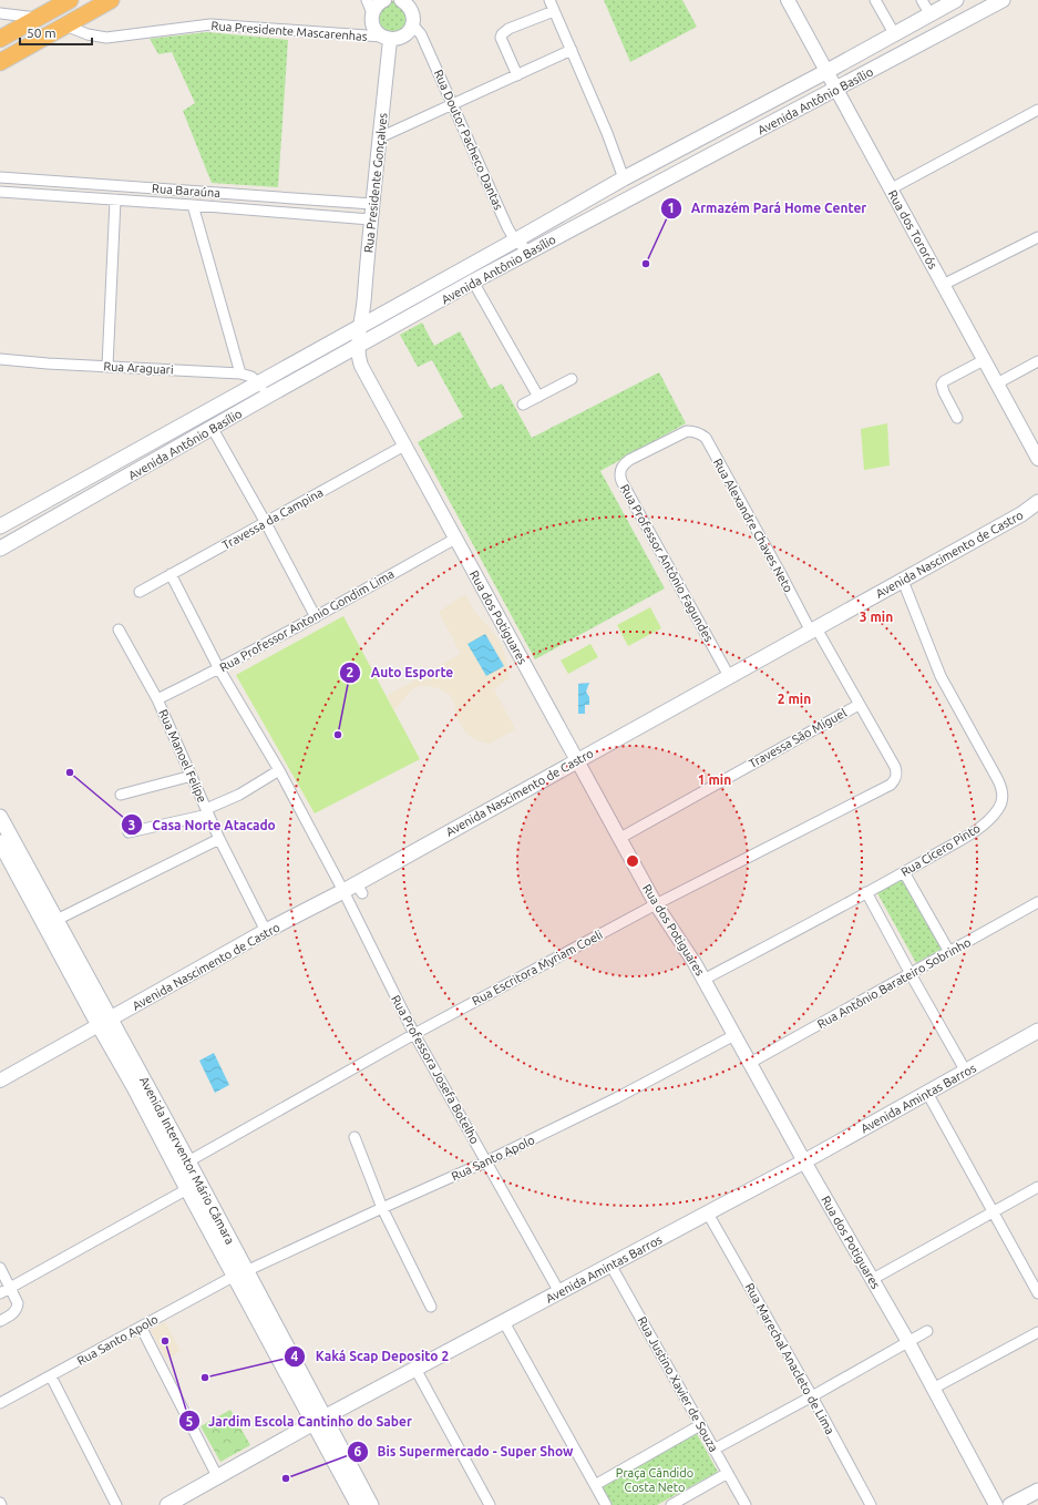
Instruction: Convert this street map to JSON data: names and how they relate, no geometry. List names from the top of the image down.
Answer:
{
  "streets": {
    "main road": [
      "Avenida Antônio Basílio",
      "Avenida Nascimento de Castro",
      "Avenida Amintas Barros",
      "Avenida Interventor Mário Câmara"
    ],
    "street": [
      "Rua Presidente Mascarenhas",
      "Rua Doutor Pacheco Dantas",
      "Rua Presidente Gonçalves",
      "Rua Baraúna",
      "Rua dos Tororós",
      "Rua Araguari",
      "Travessa da Campina",
      "Rua Alexandre Chaves Neto",
      "Rua Professor Antônio Fagundes",
      "Rua dos Potiguares",
      "Rua Professor Antonio Gondim Lima",
      "Travessa São Miguel",
      "Rua Manoel Felipe",
      "Rua Cícero Pinto",
      "Rua Escritora Myriam Coeli",
      "Rua Antônio Barateiro Sobrinho",
      "Rua Professora Josefa Botelho",
      "Rua Santo Apolo",
      "Rua Marechal Anacleto de Lima",
      "Rua Justino Xavier de Souza"
    ]
  },
  "crossings": [
    ["Rua Presidente Mascarenhas", "Rua Presidente Gonçalves"],
    ["Avenida Antônio Basílio", "Rua Doutor Pacheco Dantas"],
    ["Avenida Antônio Basílio", "Rua Presidente Gonçalves"],
    ["Avenida Antônio Basílio", "Rua dos Tororós"],
    ["Avenida Antônio Basílio", "Rua Araguari"],
    ["Avenida Antônio Basílio", "Rua dos Potiguares"],
    ["Rua Presidente Gonçalves", "Rua Baraúna"],
    ["Rua Presidente Gonçalves", "Rua dos Potiguares"],
    ["Travessa da Campina", "Rua dos Potiguares"],
    ["Travessa da Campina", "Rua Professora Josefa Botelho"],
    ["Rua Alexandre Chaves Neto", "Avenida Nascimento de Castro"],
    ["Rua Alexandre Chaves Neto", "Rua Professor Antônio Fagundes"],
    ["Rua Alexandre Chaves Neto", "Travessa São Miguel"],
    ["Rua Alexandre Chaves Neto", "Rua Escritora Myriam Coeli"],
    ["Avenida Nascimento de Castro", "Rua Professor Antônio Fagundes"],
    ["Avenida Nascimento de Castro", "Rua dos Potiguares"],
    ["Avenida Nascimento de Castro", "Rua Manoel Felipe"],
    ["Avenida Nascimento de Castro", "Rua Cícero Pinto"],
    ["Avenida Nascimento de Castro", "Rua Professora Josefa Botelho"],
    ["Avenida Nascimento de Castro", "Avenida Interventor Mário Câmara"],
    ["Rua dos Potiguares", "Rua Professor Antonio Gondim Lima"],
    ["Rua dos Potiguares", "Travessa São Miguel"],
    ["Rua dos Potiguares", "Rua Cícero Pinto"],
    ["Rua dos Potiguares", "Rua Escritora Myriam Coeli"],
    ["Rua dos Potiguares", "Rua Antônio Barateiro Sobrinho"],
    ["Rua dos Potiguares", "Avenida Amintas Barros"],
    ["Rua dos Potiguares", "Rua Santo Apolo"],
    ["Rua Professor Antonio Gondim Lima", "Rua Manoel Felipe"],
    ["Rua Professor Antonio Gondim Lima", "Rua Professora Josefa Botelho"],
    ["Rua Escritora Myriam Coeli", "Rua Professora Josefa Botelho"],
    ["Rua Escritora Myriam Coeli", "Avenida Interventor Mário Câmara"],
    ["Rua Professora Josefa Botelho", "Avenida Amintas Barros"],
    ["Rua Professora Josefa Botelho", "Rua Santo Apolo"],
    ["Avenida Amintas Barros", "Avenida Interventor Mário Câmara"],
    ["Avenida Amintas Barros", "Rua Marechal Anacleto de Lima"],
    ["Avenida Amintas Barros", "Rua Justino Xavier de Souza"],
    ["Rua Santo Apolo", "Avenida Interventor Mário Câmara"]
  ],
  "parks": ["Praça Cândido Costa Neto"],
  "places": [
    "Armazém Pará Home Center",
    "Auto Esporte",
    "Casa Norte Atacado",
    "Jardim Escola Cantinho do Saber",
    "Kaká Scap Deposito 2",
    "Bis Supermercado - Super Show"
  ],
  "scale_bar": "50 m",
  "rings": ["3 min", "2 min", "1 min"]
}
